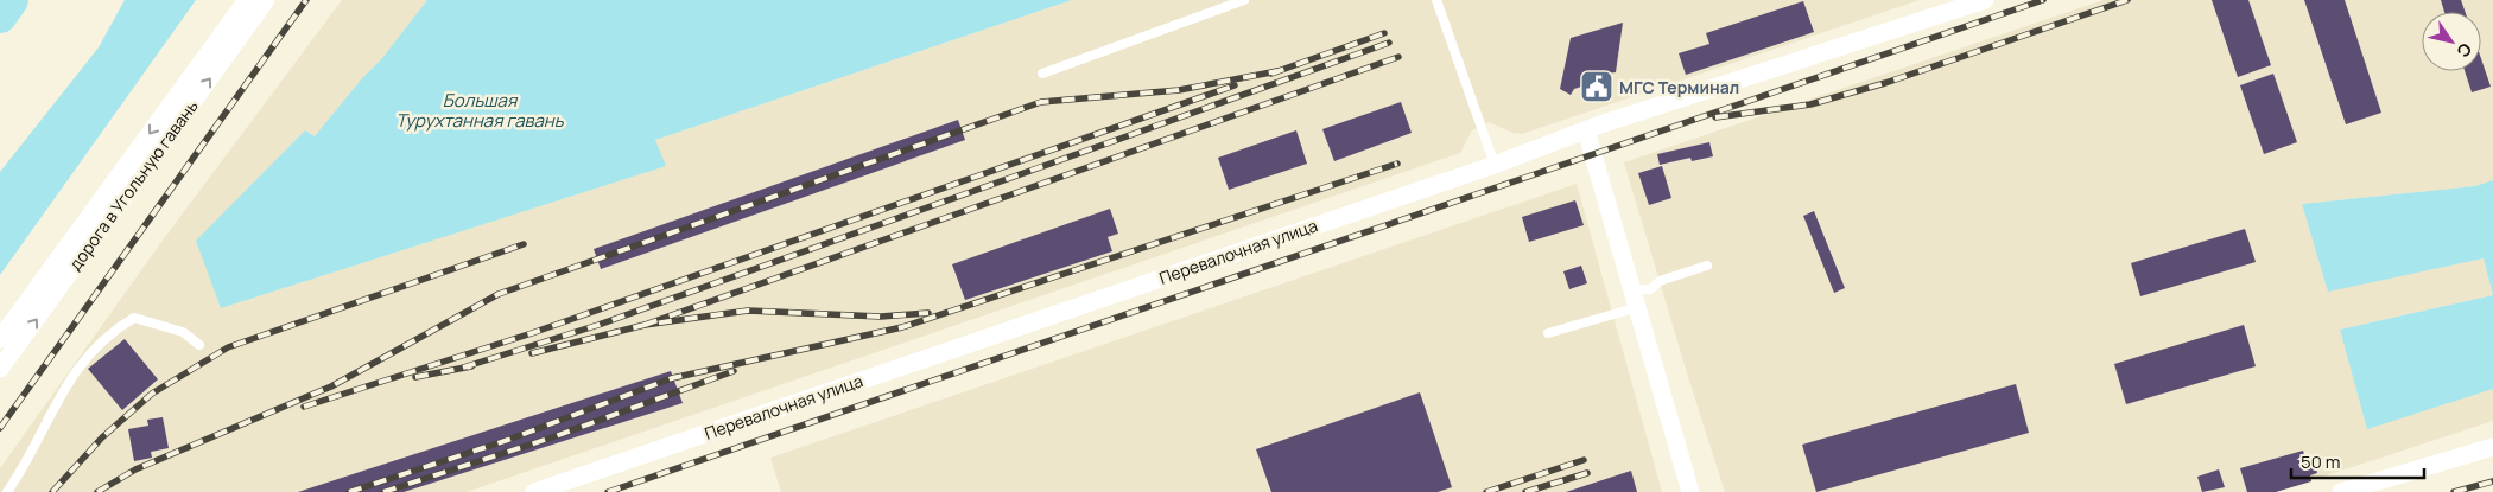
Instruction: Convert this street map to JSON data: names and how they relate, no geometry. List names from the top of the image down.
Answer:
{
  "streets": {
    "street": ["дорога в Угольную гавань", "Перевалочная улица"]
  },
  "water": ["Большая Турухтанная гавань"],
  "places": {
    "public building": ["МГС Терминал"]
  },
  "scale_bar": "50 m",
  "north": "bottom right"
}
